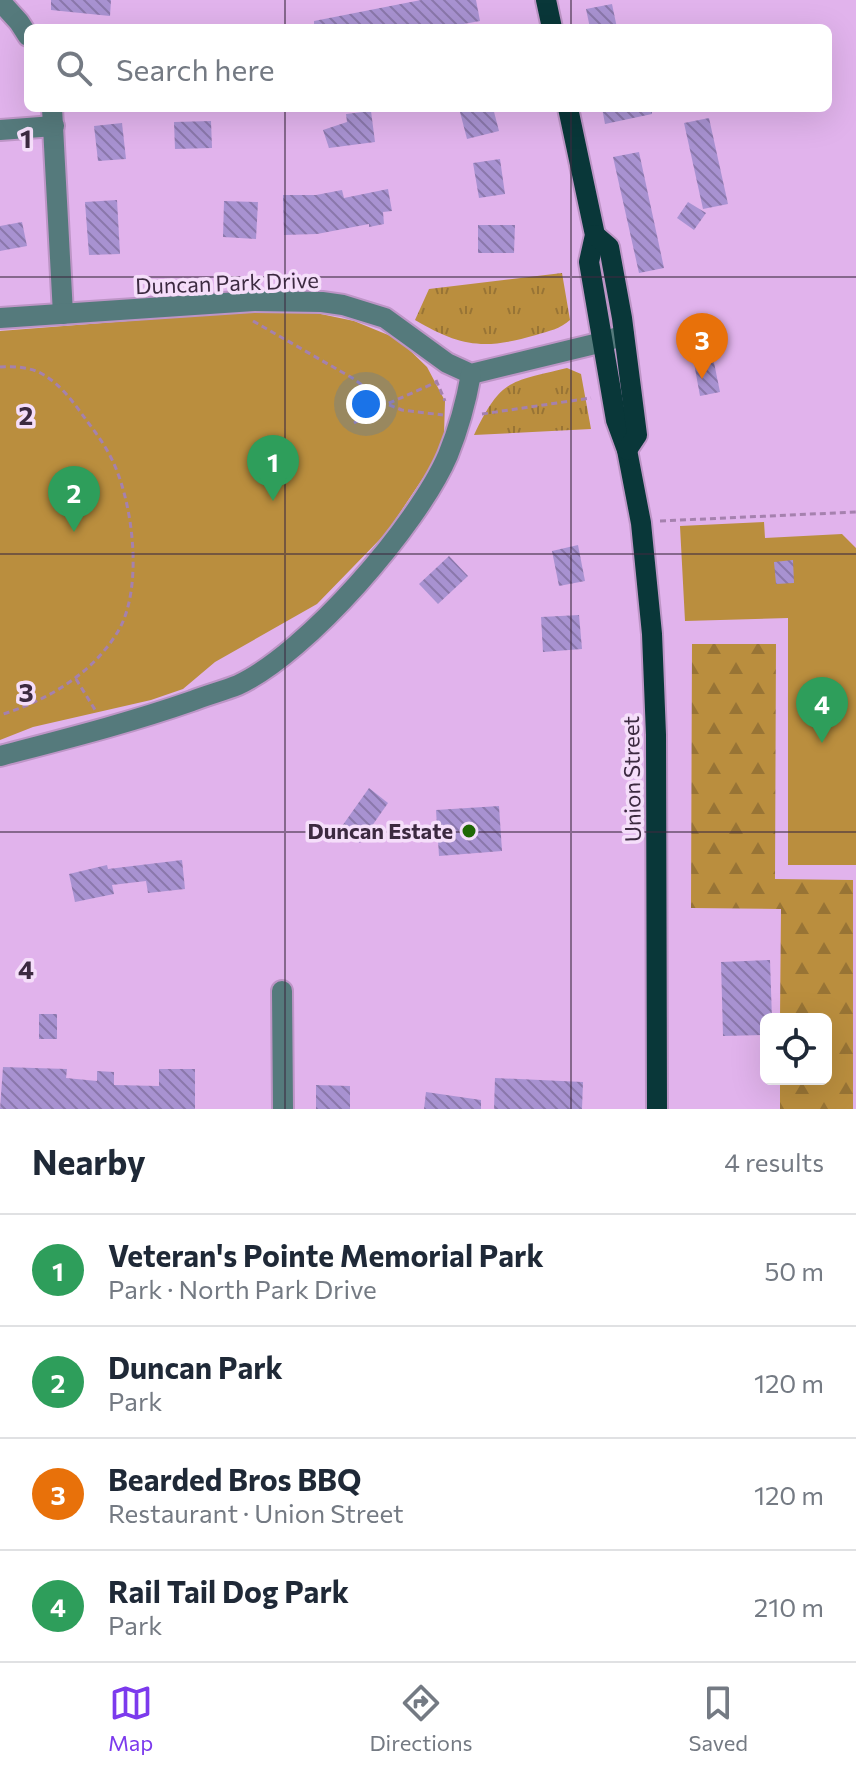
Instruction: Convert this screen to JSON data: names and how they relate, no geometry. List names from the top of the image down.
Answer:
{
  "streets": {
    "main road": ["Union Street"],
    "street": ["Duncan Park Drive"]
  },
  "places": ["Duncan Estate"],
  "page": {
    "search": "Search here",
    "pins": [
      "3",
      "1",
      "2",
      "4"
    ],
    "heading": ["Nearby", "4 results"],
    "list": [
      {
        "mark": "1",
        "name": "Veteran's Pointe Memorial Park",
        "note": "Park · North Park Drive",
        "value": "50 m"
      },
      {
        "mark": "2",
        "name": "Duncan Park",
        "note": "Park",
        "value": "120 m"
      },
      {
        "mark": "3",
        "name": "Bearded Bros BBQ",
        "note": "Restaurant · Union Street",
        "value": "120 m"
      },
      {
        "mark": "4",
        "name": "Rail Tail Dog Park",
        "note": "Park",
        "value": "210 m"
      }
    ],
    "nav": ["Map", "Directions", "Saved"]
  },
  "grid": {
    "rows": [
      "1",
      "2",
      "3",
      "4"
    ]
  }
}
